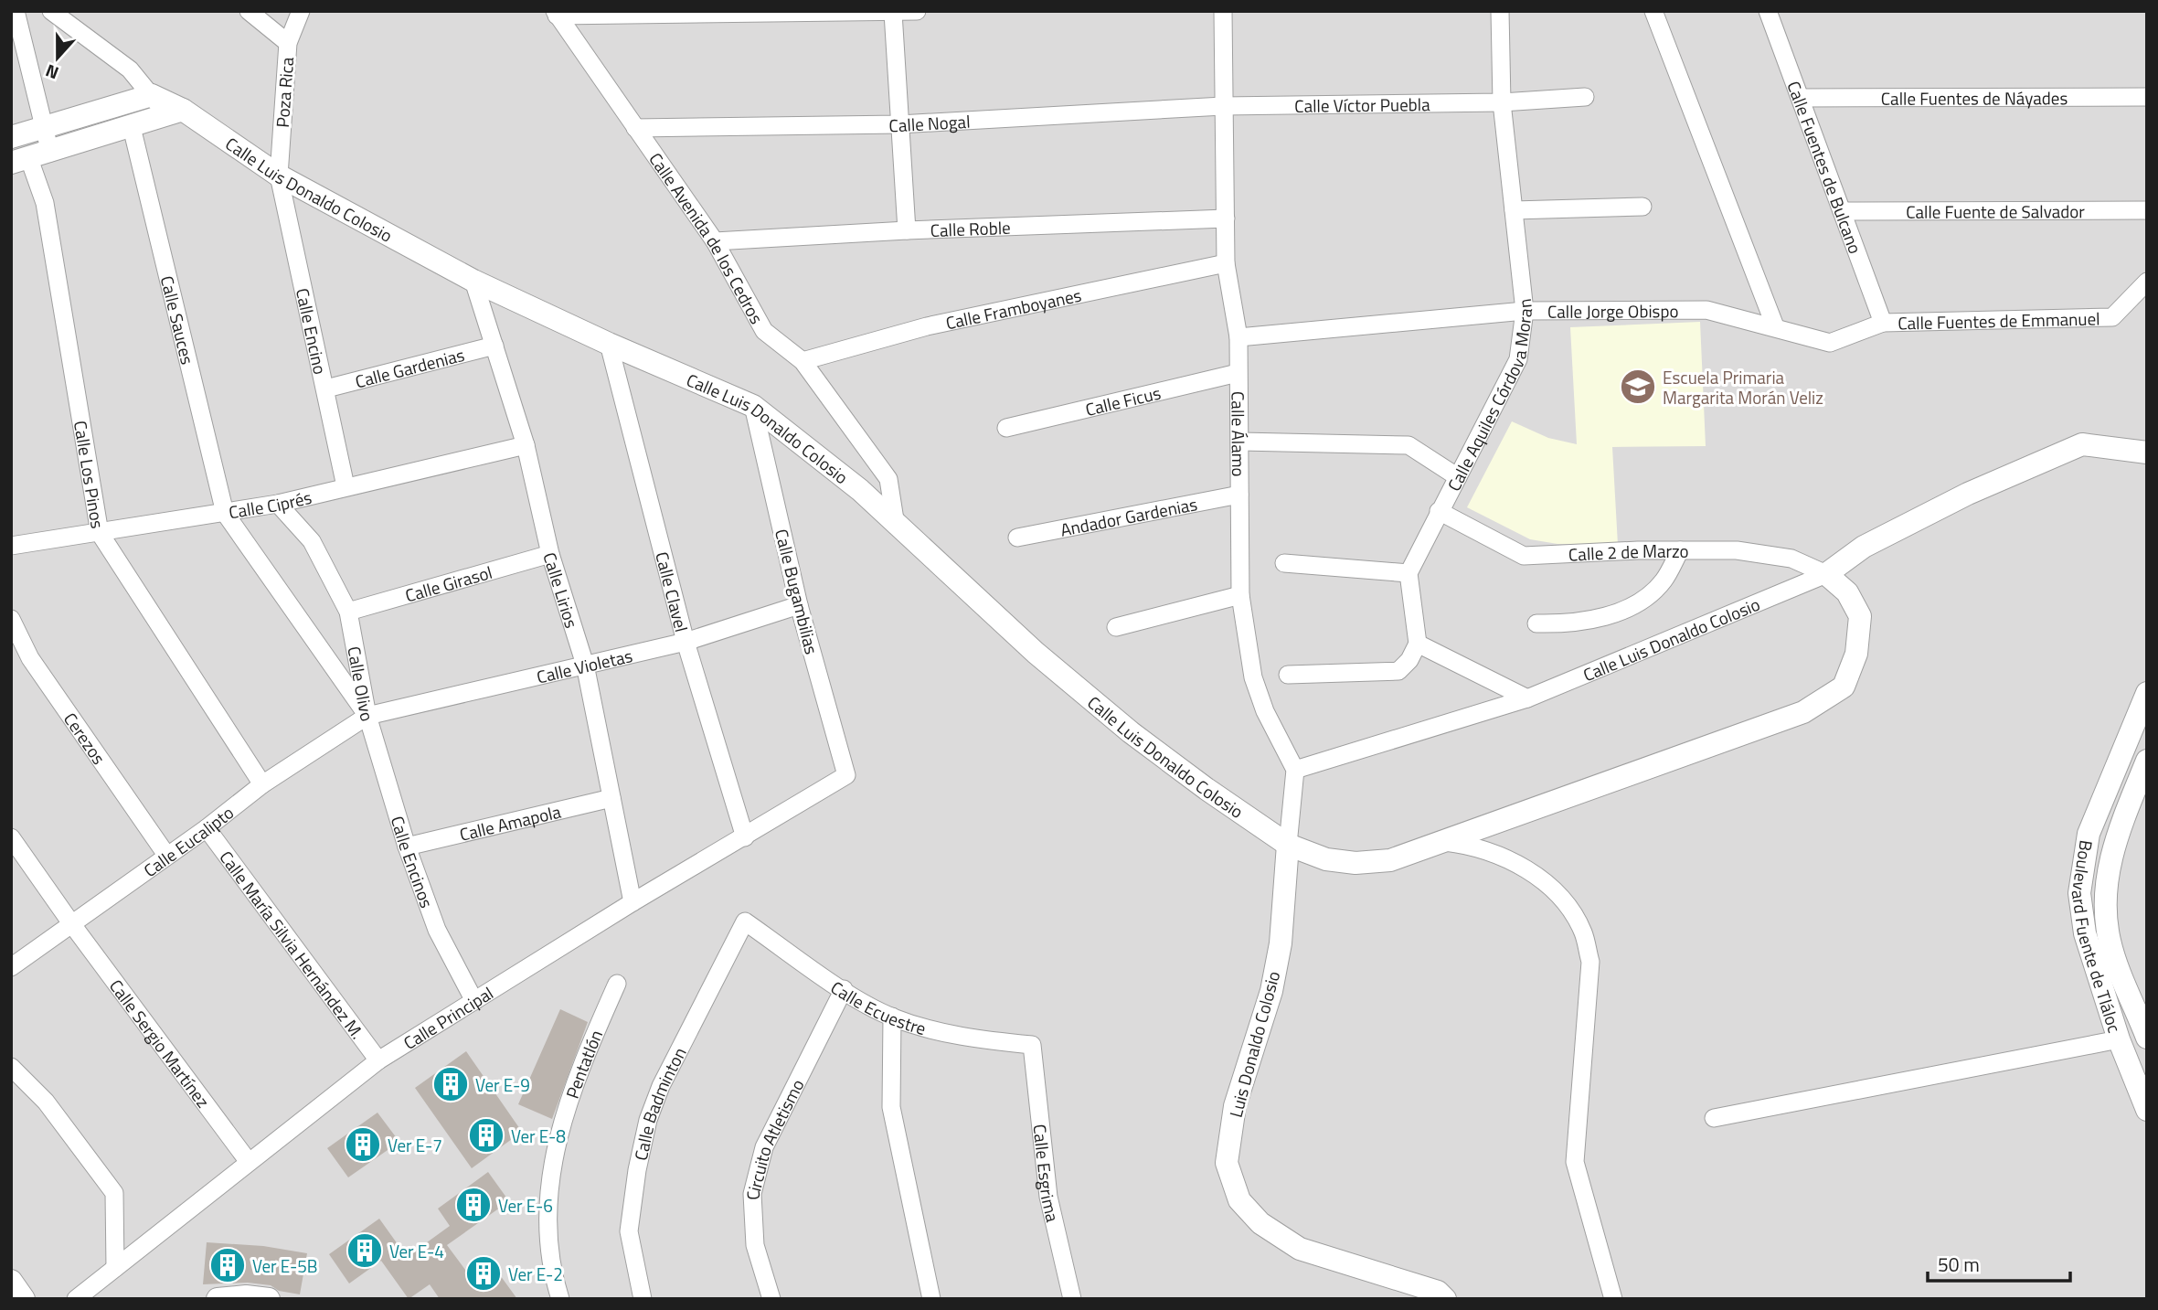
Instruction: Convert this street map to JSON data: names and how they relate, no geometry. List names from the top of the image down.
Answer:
{
  "streets": {
    "street": [
      "Poza Rica",
      "Calle Fuentes de Náyades",
      "Calle Víctor Puebla",
      "Calle Nogal",
      "Calle Fuentes de Bulcano",
      "Calle Luis Donaldo Colosio",
      "Calle Fuente de Salvador",
      "Calle Roble",
      "Calle Avenida de los Cedros",
      "Calle Framboyanes",
      "Calle Jorge Obispo",
      "Calle Sauces",
      "Calle Fuentes de Emmanuel",
      "Calle Encino",
      "Calle Gardenias",
      "Calle Aquiles Córdova Moran",
      "Calle Ficus",
      "Calle Álamo",
      "Calle Los Pinos",
      "Calle Ciprés",
      "Andador Gardenias",
      "Calle 2 de Marzo",
      "Calle Girasol",
      "Calle Lirios",
      "Calle Clavel",
      "Calle Bugambilias",
      "Calle Violetas",
      "Calle Olivo",
      "Cerezos",
      "Calle Amapola",
      "Calle Eucalipto",
      "Calle Encinos",
      "Boulevard Fuente de Tláloc",
      "Calle María Silvia Hernández M.",
      "Calle Ecuestre",
      "Calle Principal",
      "Calle Sergio Martínez",
      "Luis Donaldo Colosio",
      "Pentatlón",
      "Calle Badminton",
      "Circuito Atletismo",
      "Calle Esgrima"
    ]
  },
  "crossings": [
    ["Poza Rica", "Calle Luis Donaldo Colosio"],
    ["Poza Rica", "Calle Encino"],
    ["Calle Fuentes de Náyades", "Calle Fuentes de Bulcano"],
    ["Calle Víctor Puebla", "Calle Nogal"],
    ["Calle Víctor Puebla", "Calle Aquiles Córdova Moran"],
    ["Calle Víctor Puebla", "Calle Álamo"],
    ["Calle Nogal", "Calle Avenida de los Cedros"],
    ["Calle Nogal", "Calle Álamo"],
    ["Calle Fuentes de Bulcano", "Calle Fuente de Salvador"],
    ["Calle Fuentes de Bulcano", "Calle Jorge Obispo"],
    ["Calle Fuentes de Bulcano", "Calle Fuentes de Emmanuel"],
    ["Calle Luis Donaldo Colosio", "Calle Avenida de los Cedros"],
    ["Calle Luis Donaldo Colosio", "Calle Encino"],
    ["Calle Luis Donaldo Colosio", "Calle Álamo"],
    ["Calle Luis Donaldo Colosio", "Calle 2 de Marzo"],
    ["Calle Luis Donaldo Colosio", "Calle Lirios"],
    ["Calle Luis Donaldo Colosio", "Calle Clavel"],
    ["Calle Luis Donaldo Colosio", "Calle Bugambilias"],
    ["Calle Luis Donaldo Colosio", "Luis Donaldo Colosio"],
    ["Calle Roble", "Calle Avenida de los Cedros"],
    ["Calle Roble", "Calle Álamo"],
    ["Calle Avenida de los Cedros", "Calle Framboyanes"],
    ["Calle Framboyanes", "Calle Álamo"],
    ["Calle Jorge Obispo", "Calle Fuentes de Emmanuel"],
    ["Calle Jorge Obispo", "Calle Aquiles Córdova Moran"],
    ["Calle Jorge Obispo", "Calle Álamo"],
    ["Calle Sauces", "Calle Ciprés"],
    ["Calle Sauces", "Calle Olivo"],
    ["Calle Encino", "Calle Gardenias"],
    ["Calle Encino", "Calle Ciprés"],
    ["Calle Gardenias", "Calle Lirios"],
    ["Calle Aquiles Córdova Moran", "Calle 2 de Marzo"],
    ["Calle Ficus", "Calle Álamo"],
    ["Calle Álamo", "Andador Gardenias"],
    ["Calle Los Pinos", "Calle Ciprés"],
    ["Calle Los Pinos", "Calle Eucalipto"],
    ["Calle Ciprés", "Calle Lirios"],
    ["Calle Ciprés", "Calle Olivo"],
    ["Calle Girasol", "Calle Lirios"],
    ["Calle Girasol", "Calle Olivo"],
    ["Calle Lirios", "Calle Violetas"],
    ["Calle Lirios", "Calle Amapola"],
    ["Calle Lirios", "Calle Principal"],
    ["Calle Clavel", "Calle Violetas"],
    ["Calle Clavel", "Calle Principal"],
    ["Calle Bugambilias", "Calle Violetas"],
    ["Calle Bugambilias", "Calle Principal"],
    ["Calle Violetas", "Calle Olivo"],
    ["Calle Violetas", "Calle Eucalipto"],
    ["Calle Violetas", "Calle Encinos"],
    ["Calle Olivo", "Calle Eucalipto"],
    ["Calle Olivo", "Calle Encinos"],
    ["Cerezos", "Calle Eucalipto"],
    ["Calle Amapola", "Calle Encinos"],
    ["Calle Eucalipto", "Calle Encinos"],
    ["Calle Eucalipto", "Calle María Silvia Hernández M."],
    ["Calle Eucalipto", "Calle Sergio Martínez"],
    ["Calle Encinos", "Calle Principal"],
    ["Calle María Silvia Hernández M.", "Calle Principal"],
    ["Calle Ecuestre", "Calle Badminton"],
    ["Calle Ecuestre", "Circuito Atletismo"],
    ["Calle Ecuestre", "Calle Esgrima"],
    ["Calle Principal", "Calle Sergio Martínez"]
  ],
  "places": {
    "school or university": ["Escuela Primaria Margarita Morán Veliz"],
    "building": [
      "Ver E-9",
      "Ver E-8",
      "Ver E-7",
      "Ver E-6",
      "Ver E-4",
      "Ver E-5B",
      "Ver E-2"
    ]
  },
  "scale_bar": "50 m",
  "north": "bottom"
}
